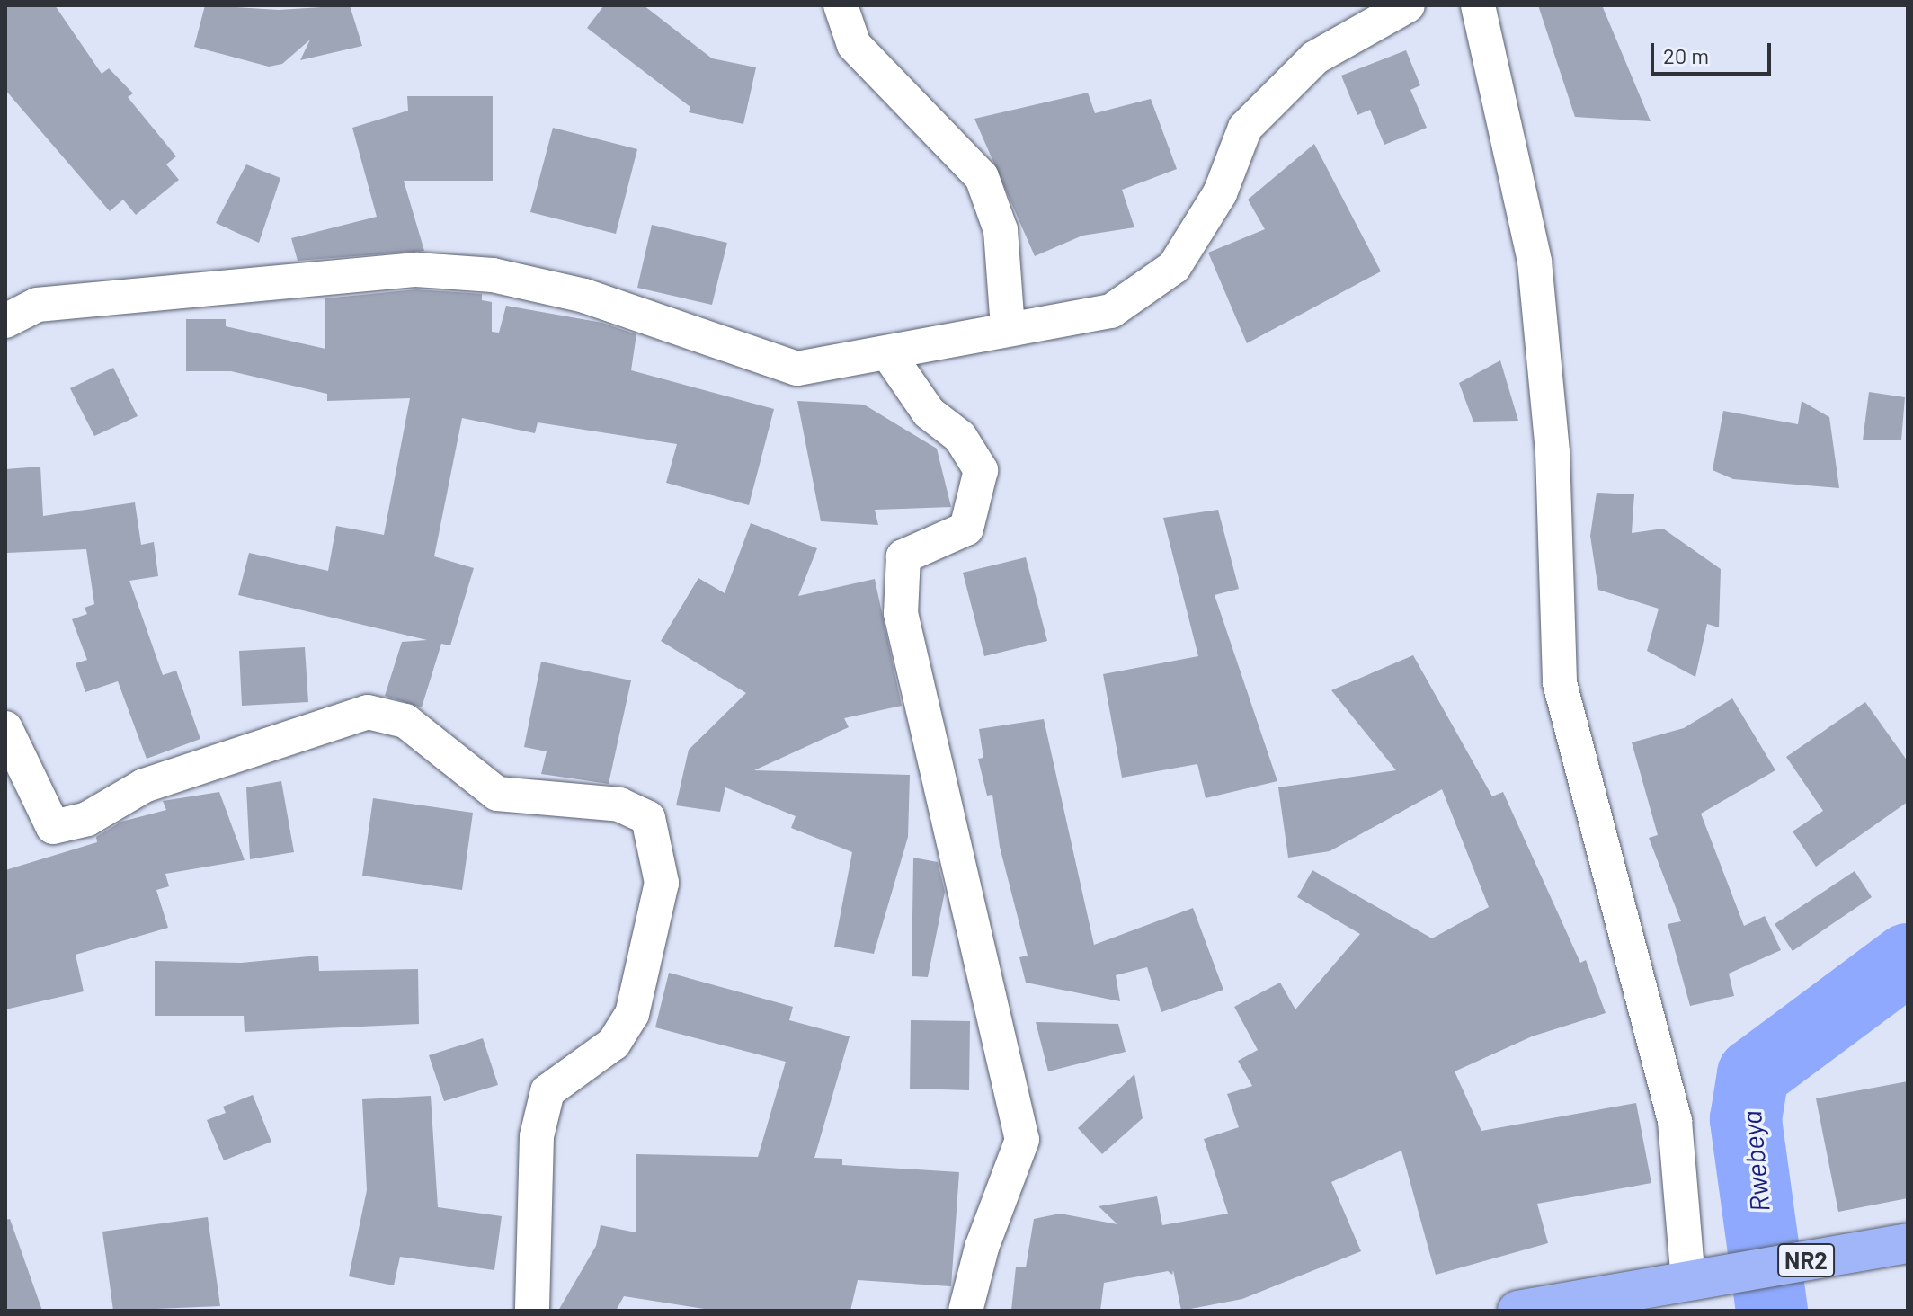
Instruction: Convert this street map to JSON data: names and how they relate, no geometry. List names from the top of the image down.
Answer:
{
  "streets": {
    "highway": ["NR2"]
  },
  "water": ["Rwebeya"],
  "scale_bar": "20 m"
}
